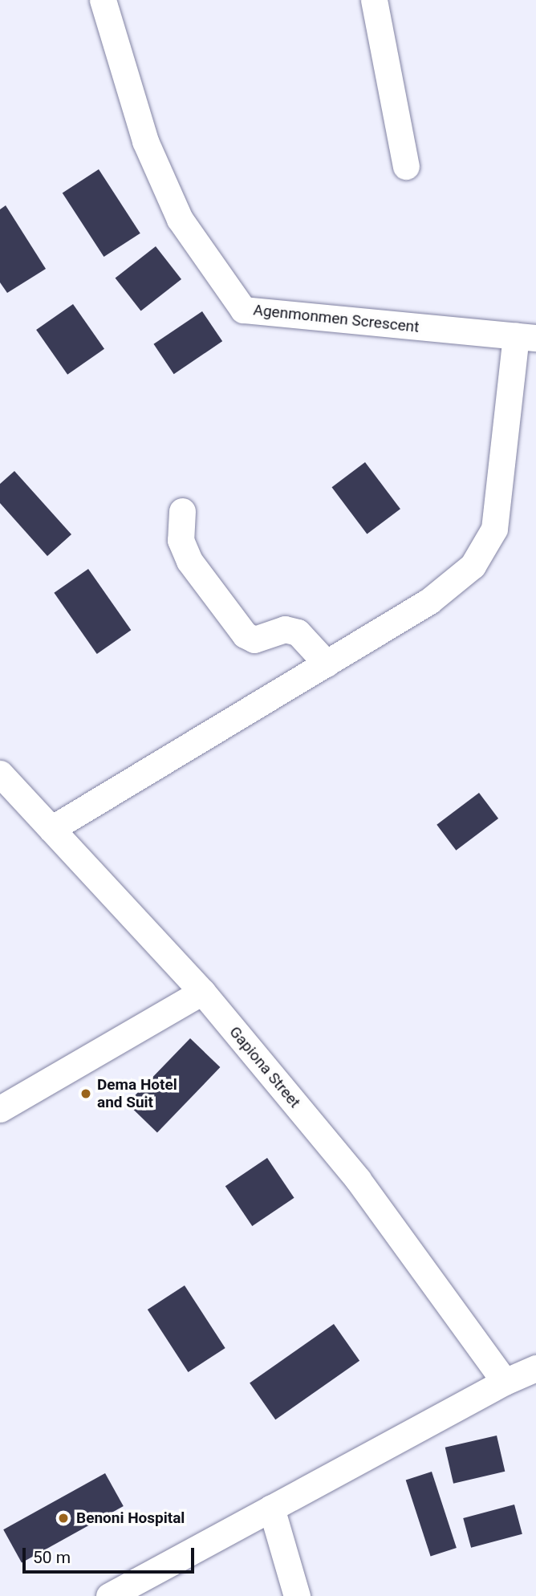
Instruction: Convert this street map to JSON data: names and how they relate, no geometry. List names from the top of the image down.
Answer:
{
  "streets": {
    "street": ["Agenmonmen Screscent", "Gapiona Street"]
  },
  "places": ["Dema Hotel and Suit", "Benoni Hospital"],
  "scale_bar": "50 m"
}
